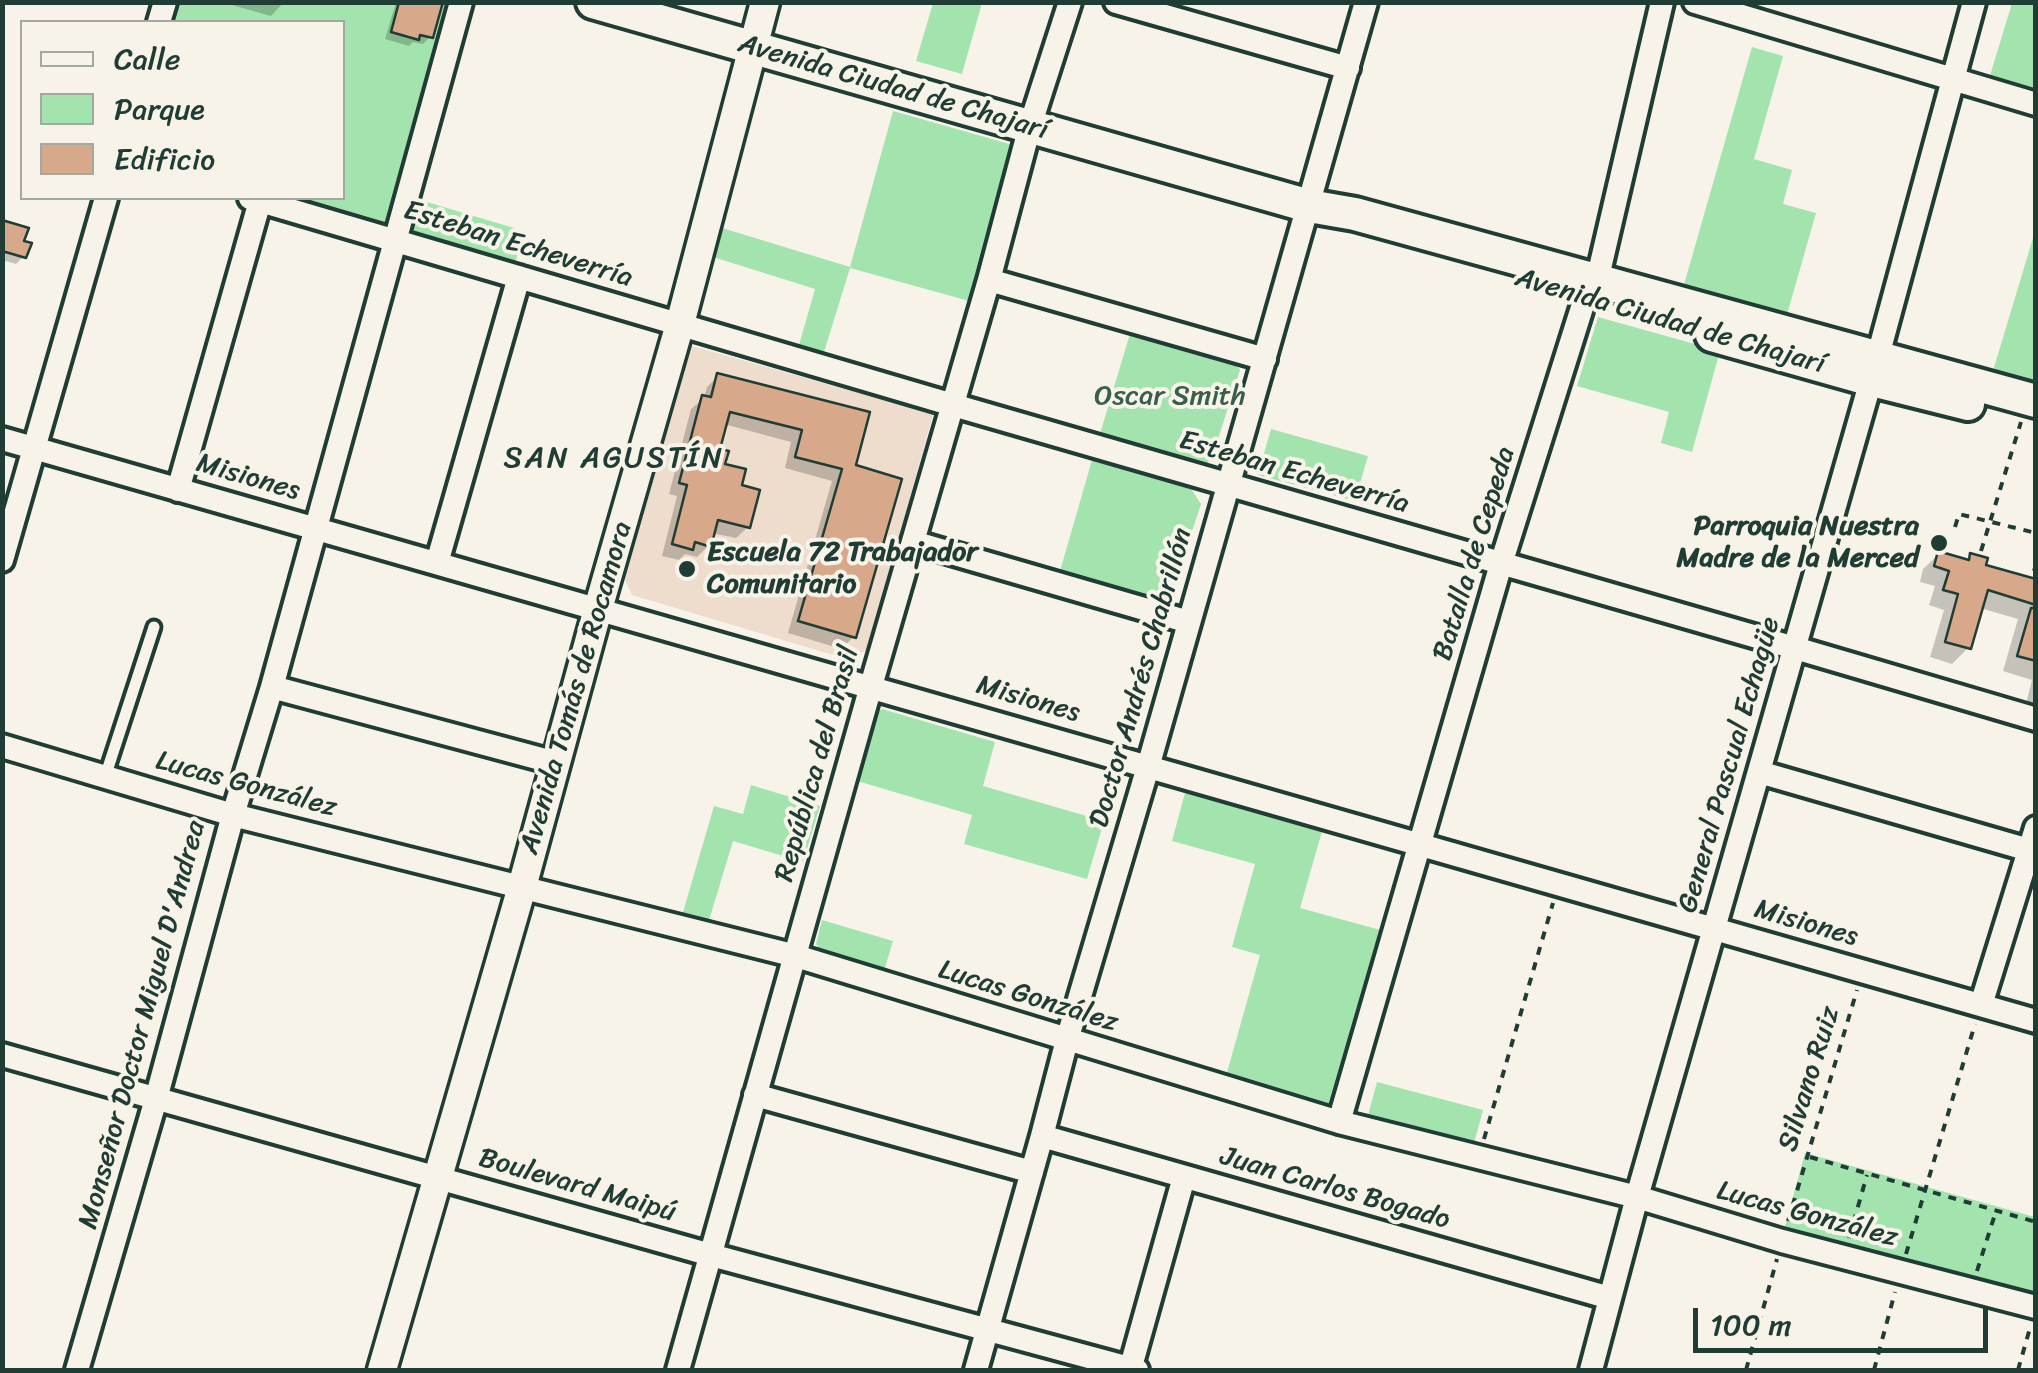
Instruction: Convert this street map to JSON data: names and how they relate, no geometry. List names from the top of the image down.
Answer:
{
  "streets": {
    "main road": ["Avenida Ciudad de Chajarí"],
    "street": [
      "Esteban Echeverría",
      "Misiones",
      "Batalla de Cepeda",
      "Doctor Andrés Chabrillón",
      "Avenida Tomás de Rocamora",
      "República del Brasil",
      "General Pascual Echagüe",
      "Lucas González",
      "Monseñor Doctor Miguel D'Andrea",
      "Boulevard Maipú",
      "Juan Carlos Bogado"
    ],
    "path": ["Silvano Ruiz"]
  },
  "crossings": [
    ["Avenida Ciudad de Chajarí", "Batalla de Cepeda"],
    ["Avenida Ciudad de Chajarí", "Doctor Andrés Chabrillón"],
    ["Avenida Ciudad de Chajarí", "Avenida Tomás de Rocamora"],
    ["Avenida Ciudad de Chajarí", "República del Brasil"],
    ["Avenida Ciudad de Chajarí", "General Pascual Echagüe"],
    ["Esteban Echeverría", "Batalla de Cepeda"],
    ["Esteban Echeverría", "Doctor Andrés Chabrillón"],
    ["Esteban Echeverría", "Avenida Tomás de Rocamora"],
    ["Esteban Echeverría", "República del Brasil"],
    ["Esteban Echeverría", "General Pascual Echagüe"],
    ["Esteban Echeverría", "Monseñor Doctor Miguel D'Andrea"],
    ["Misiones", "Batalla de Cepeda"],
    ["Misiones", "Doctor Andrés Chabrillón"],
    ["Misiones", "Avenida Tomás de Rocamora"],
    ["Misiones", "República del Brasil"],
    ["Misiones", "General Pascual Echagüe"],
    ["Misiones", "Monseñor Doctor Miguel D'Andrea"],
    ["Misiones", "Silvano Ruiz"],
    ["Batalla de Cepeda", "Lucas González"],
    ["Doctor Andrés Chabrillón", "Lucas González"],
    ["Doctor Andrés Chabrillón", "Boulevard Maipú"],
    ["Doctor Andrés Chabrillón", "Juan Carlos Bogado"],
    ["Avenida Tomás de Rocamora", "Lucas González"],
    ["Avenida Tomás de Rocamora", "Boulevard Maipú"],
    ["República del Brasil", "Lucas González"],
    ["República del Brasil", "Boulevard Maipú"],
    ["General Pascual Echagüe", "Lucas González"],
    ["General Pascual Echagüe", "Juan Carlos Bogado"],
    ["Lucas González", "Monseñor Doctor Miguel D'Andrea"],
    ["Lucas González", "Silvano Ruiz"],
    ["Monseñor Doctor Miguel D'Andrea", "Boulevard Maipú"]
  ],
  "districts": ["SAN AGUSTÍN"],
  "parks": ["Oscar Smith"],
  "places": ["Parroquia Nuestra Madre de la Merced", "Escuela 72 Trabajador Comunitario"],
  "legend": ["Calle", "Parque", "Edificio"],
  "scale_bar": "100 m"
}
